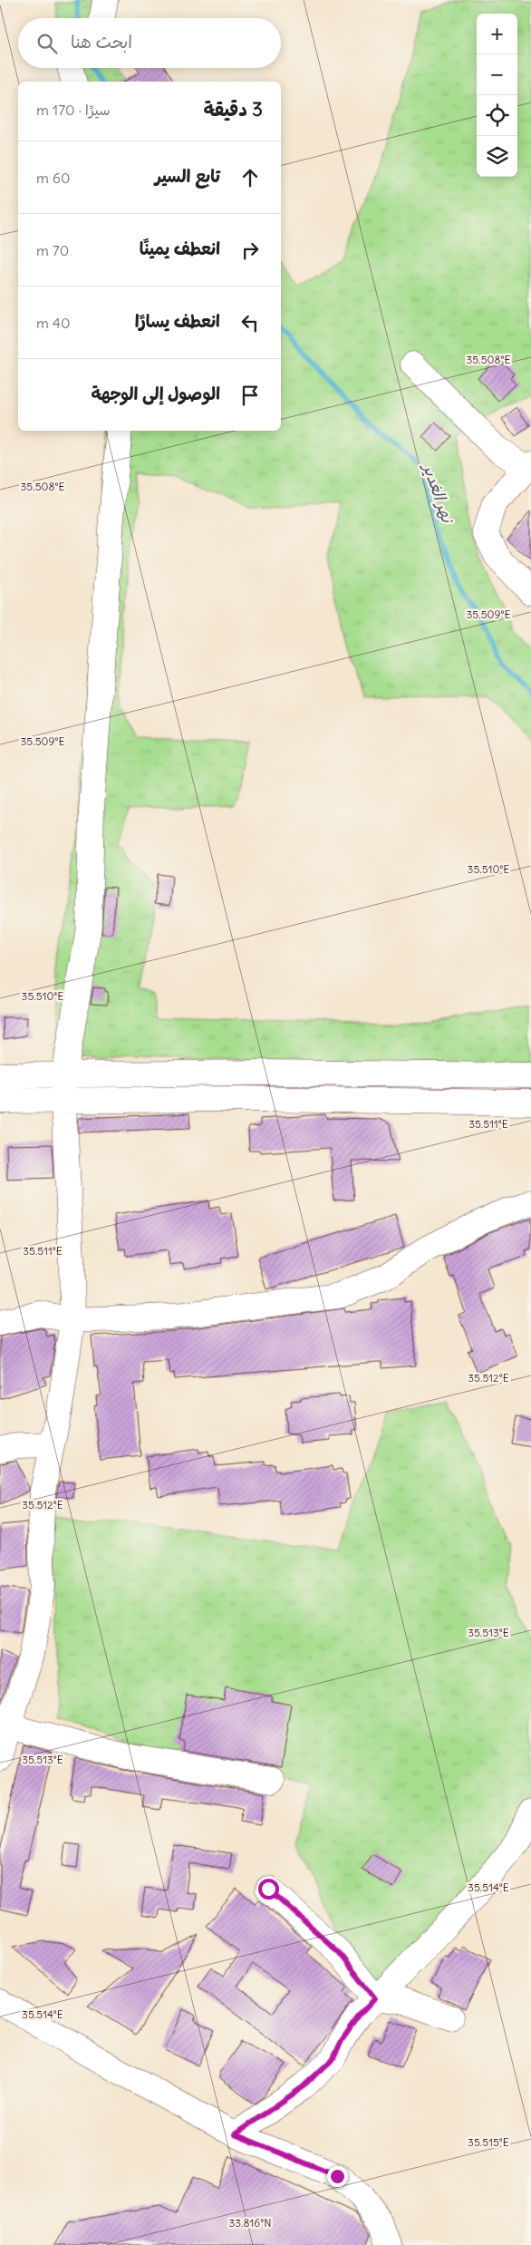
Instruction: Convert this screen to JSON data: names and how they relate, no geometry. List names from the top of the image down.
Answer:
{
  "water": ["نهر الغدير"],
  "page": {
    "map_buttons": ["+", "−"],
    "search": "ابحث هنا",
    "heading": ["3 دقيقة", "سيرًا · 170 m"],
    "list": [
      ["تابع السير", "60 m"],
      ["انعطف يمينًا", "70 m"],
      ["انعطف يسارًا", "40 m"],
      "الوصول إلى الوجهة"
    ]
  },
  "coordinates": [
    "35.508°E",
    "35.509°E",
    "35.510°E",
    "35.511°E",
    "35.512°E",
    "35.513°E",
    "35.514°E",
    "35.515°E",
    "33.816°N"
  ]
}
